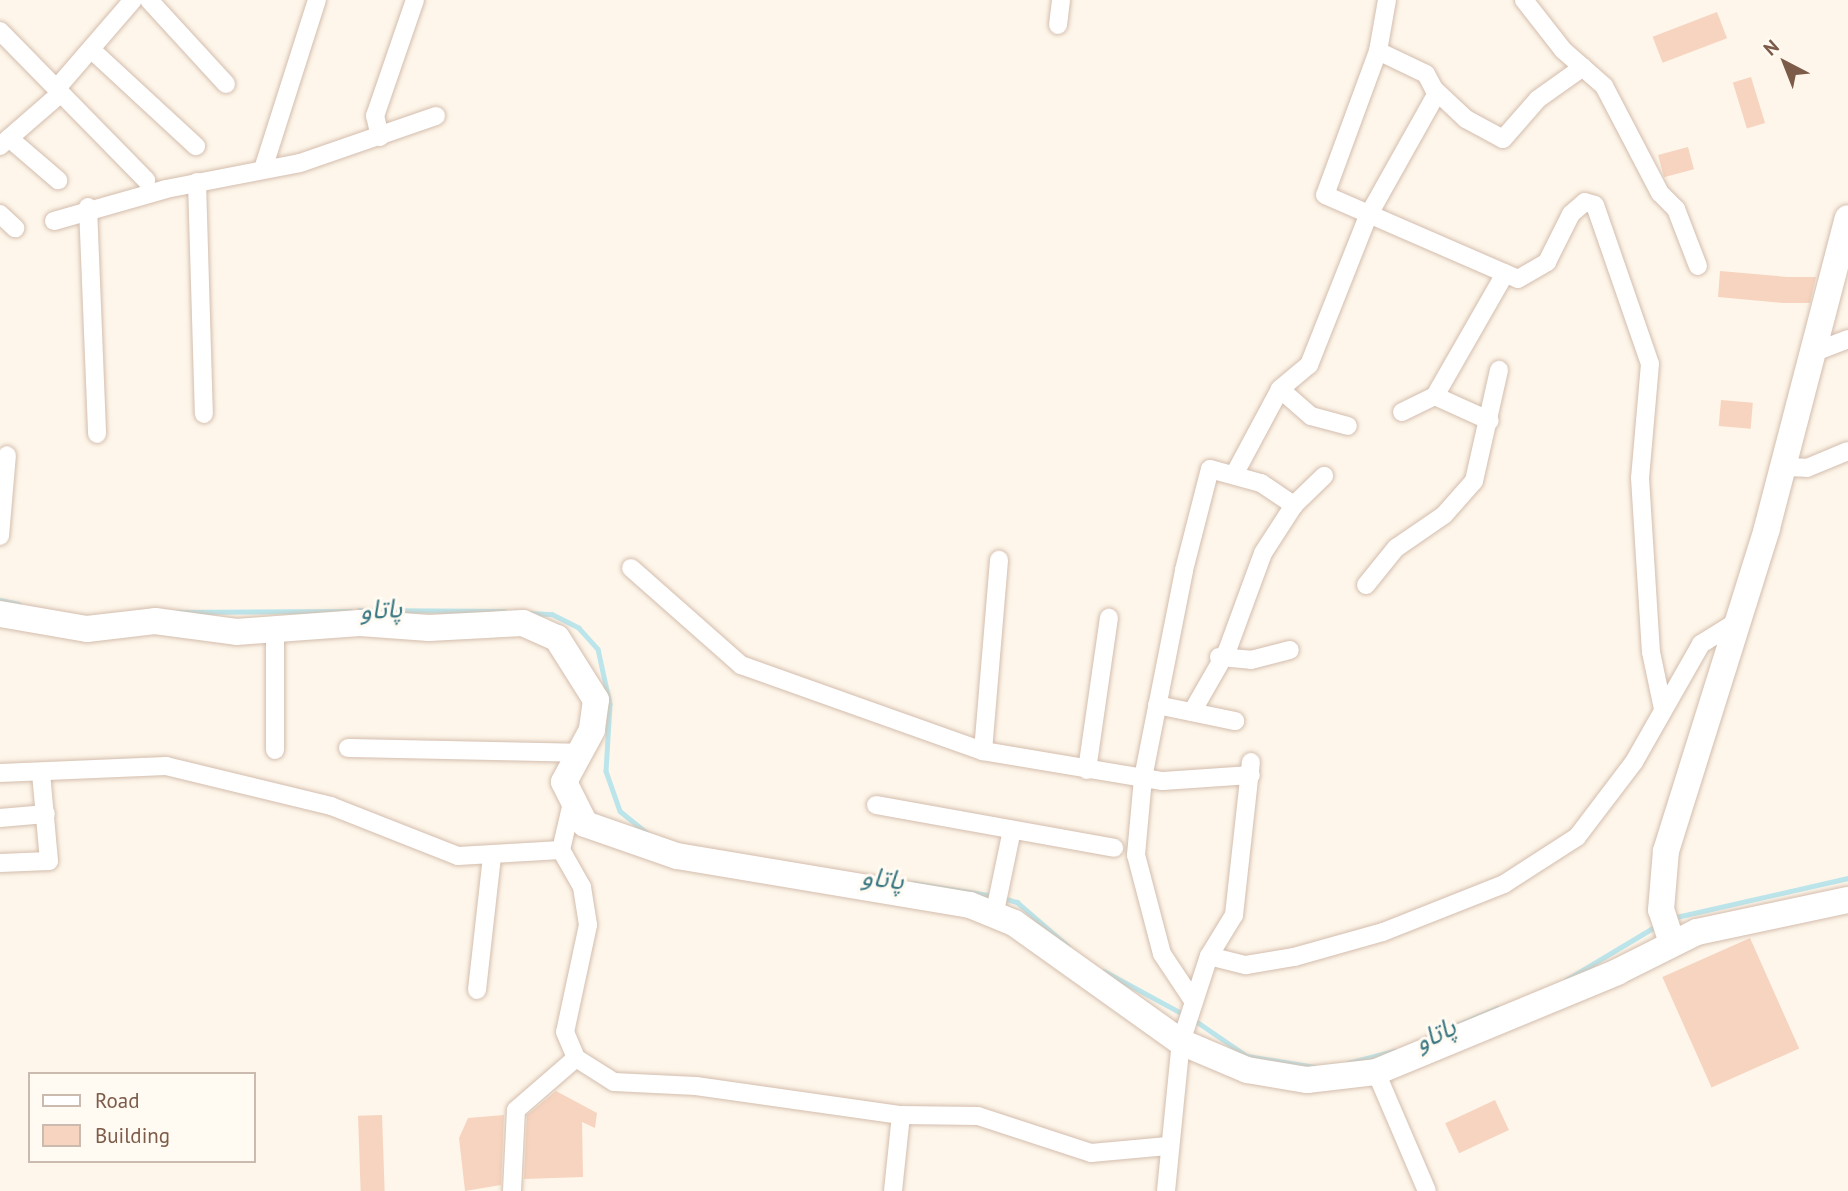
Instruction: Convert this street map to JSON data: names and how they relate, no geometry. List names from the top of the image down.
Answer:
{
  "water": ["پاتاو"],
  "legend": ["Road", "Building"],
  "north": "top left"
}
